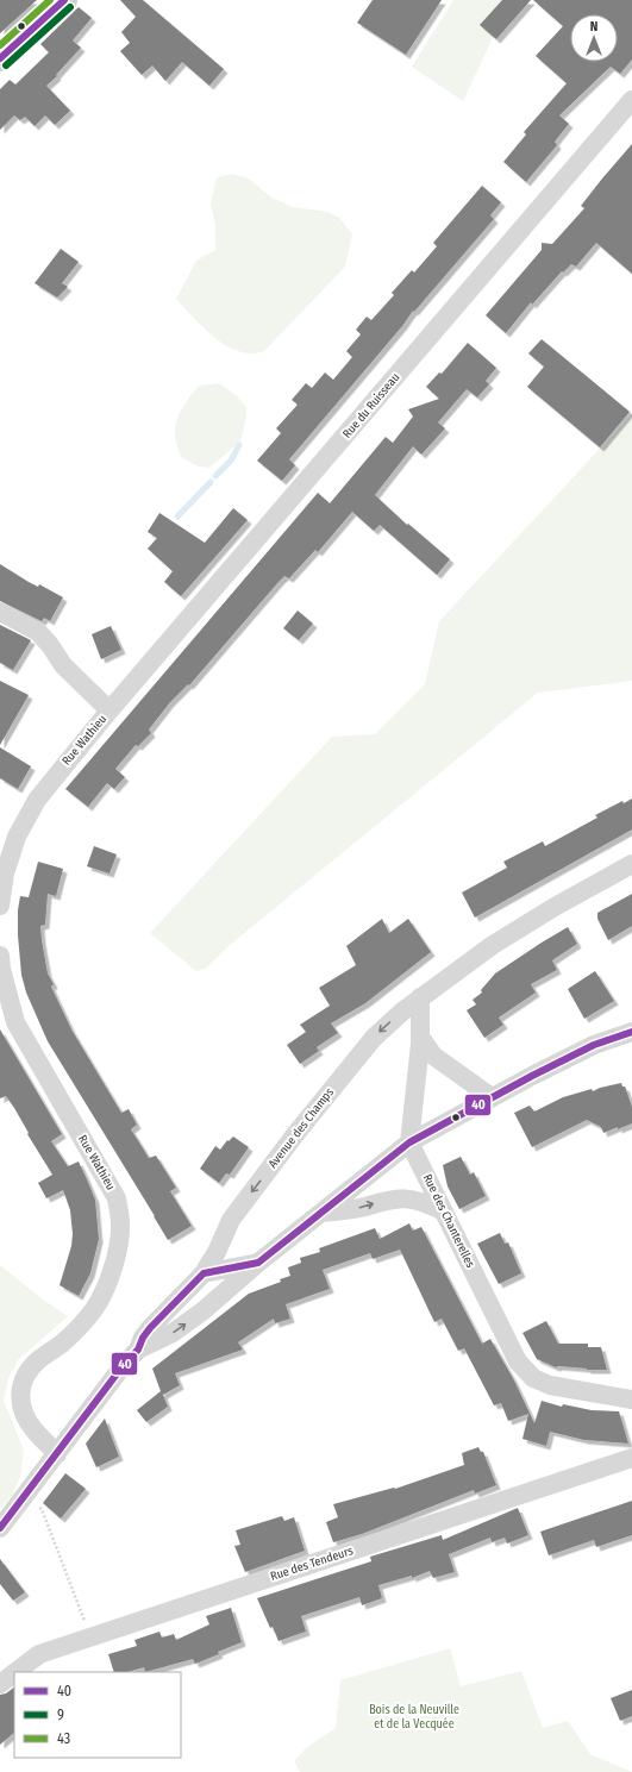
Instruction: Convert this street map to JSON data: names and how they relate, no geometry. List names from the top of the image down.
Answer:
{
  "streets": {
    "street": [
      "Rue du Ruisseau",
      "Rue Wathieu",
      "Avenue des Champs",
      "Rue des Chanterelles",
      "Rue des Tendeurs"
    ]
  },
  "crossings": [
    ["Rue du Ruisseau", "Rue Wathieu"]
  ],
  "parks": ["Bois de la Neuville et de la Vecquée"],
  "lines": ["transit line 40", "transit line 43", "transit line 9"],
  "legend": ["40", "9", "43"],
  "north": "top"
}
